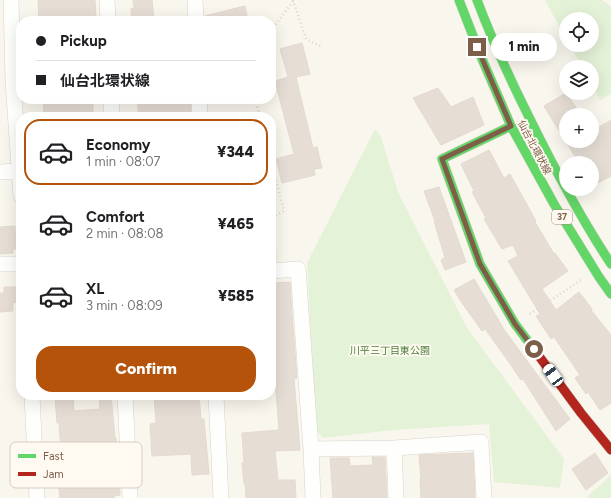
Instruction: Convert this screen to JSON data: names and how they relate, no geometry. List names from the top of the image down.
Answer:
{
  "streets": {
    "main road": ["仙台北環状線", "37"]
  },
  "parks": ["川平三丁目東公園"],
  "legend": ["Fast", "Jam"],
  "page": {
    "map_buttons": ["+", "−"],
    "banner": ["Pickup", "仙台北環状線"],
    "bubble": "1 min",
    "list": [
      {
        "name": "Economy",
        "note": "1 min · 08:07",
        "value": "¥344"
      },
      {
        "name": "Comfort",
        "note": "2 min · 08:08",
        "value": "¥465"
      },
      {
        "name": "XL",
        "note": "3 min · 08:09",
        "value": "¥585"
      }
    ],
    "buttons": "Confirm"
  }
}
